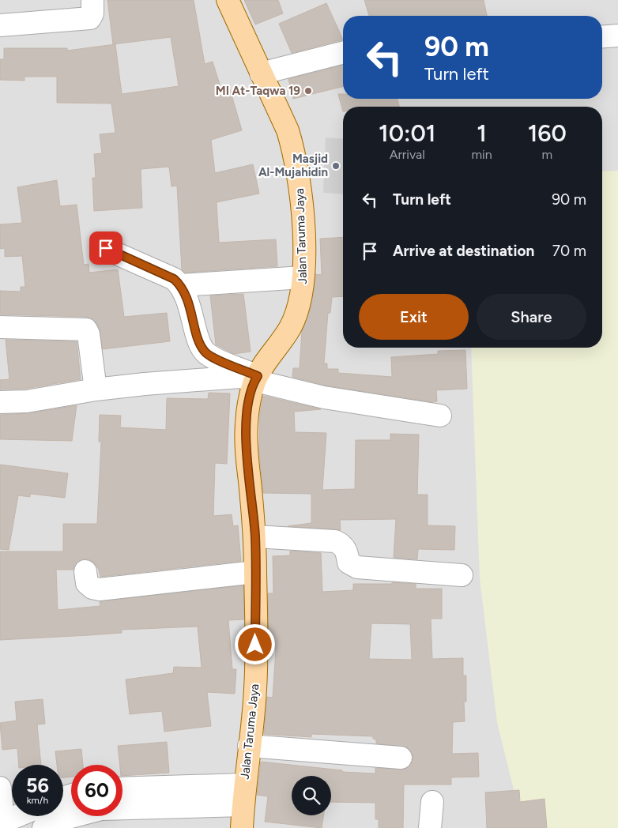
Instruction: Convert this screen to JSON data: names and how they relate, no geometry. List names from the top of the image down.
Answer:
{
  "streets": {
    "main road": ["Jalan Taruma Jaya"]
  },
  "places": ["MI At-Taqwa 19", "Masjid Al-Mujahidin"],
  "page": {
    "turn": ["90 m", "Turn left"],
    "eta": [
      "10:01",
      "Arrival",
      "1",
      "min",
      "160",
      "m"
    ],
    "list": [
      {
        "name": "Turn left",
        "value": "90 m"
      },
      {
        "name": "Arrive at destination",
        "value": "70 m"
      }
    ],
    "buttons": ["Exit", "Share"],
    "speed": "56 km/h",
    "limit": "60"
  }
}
